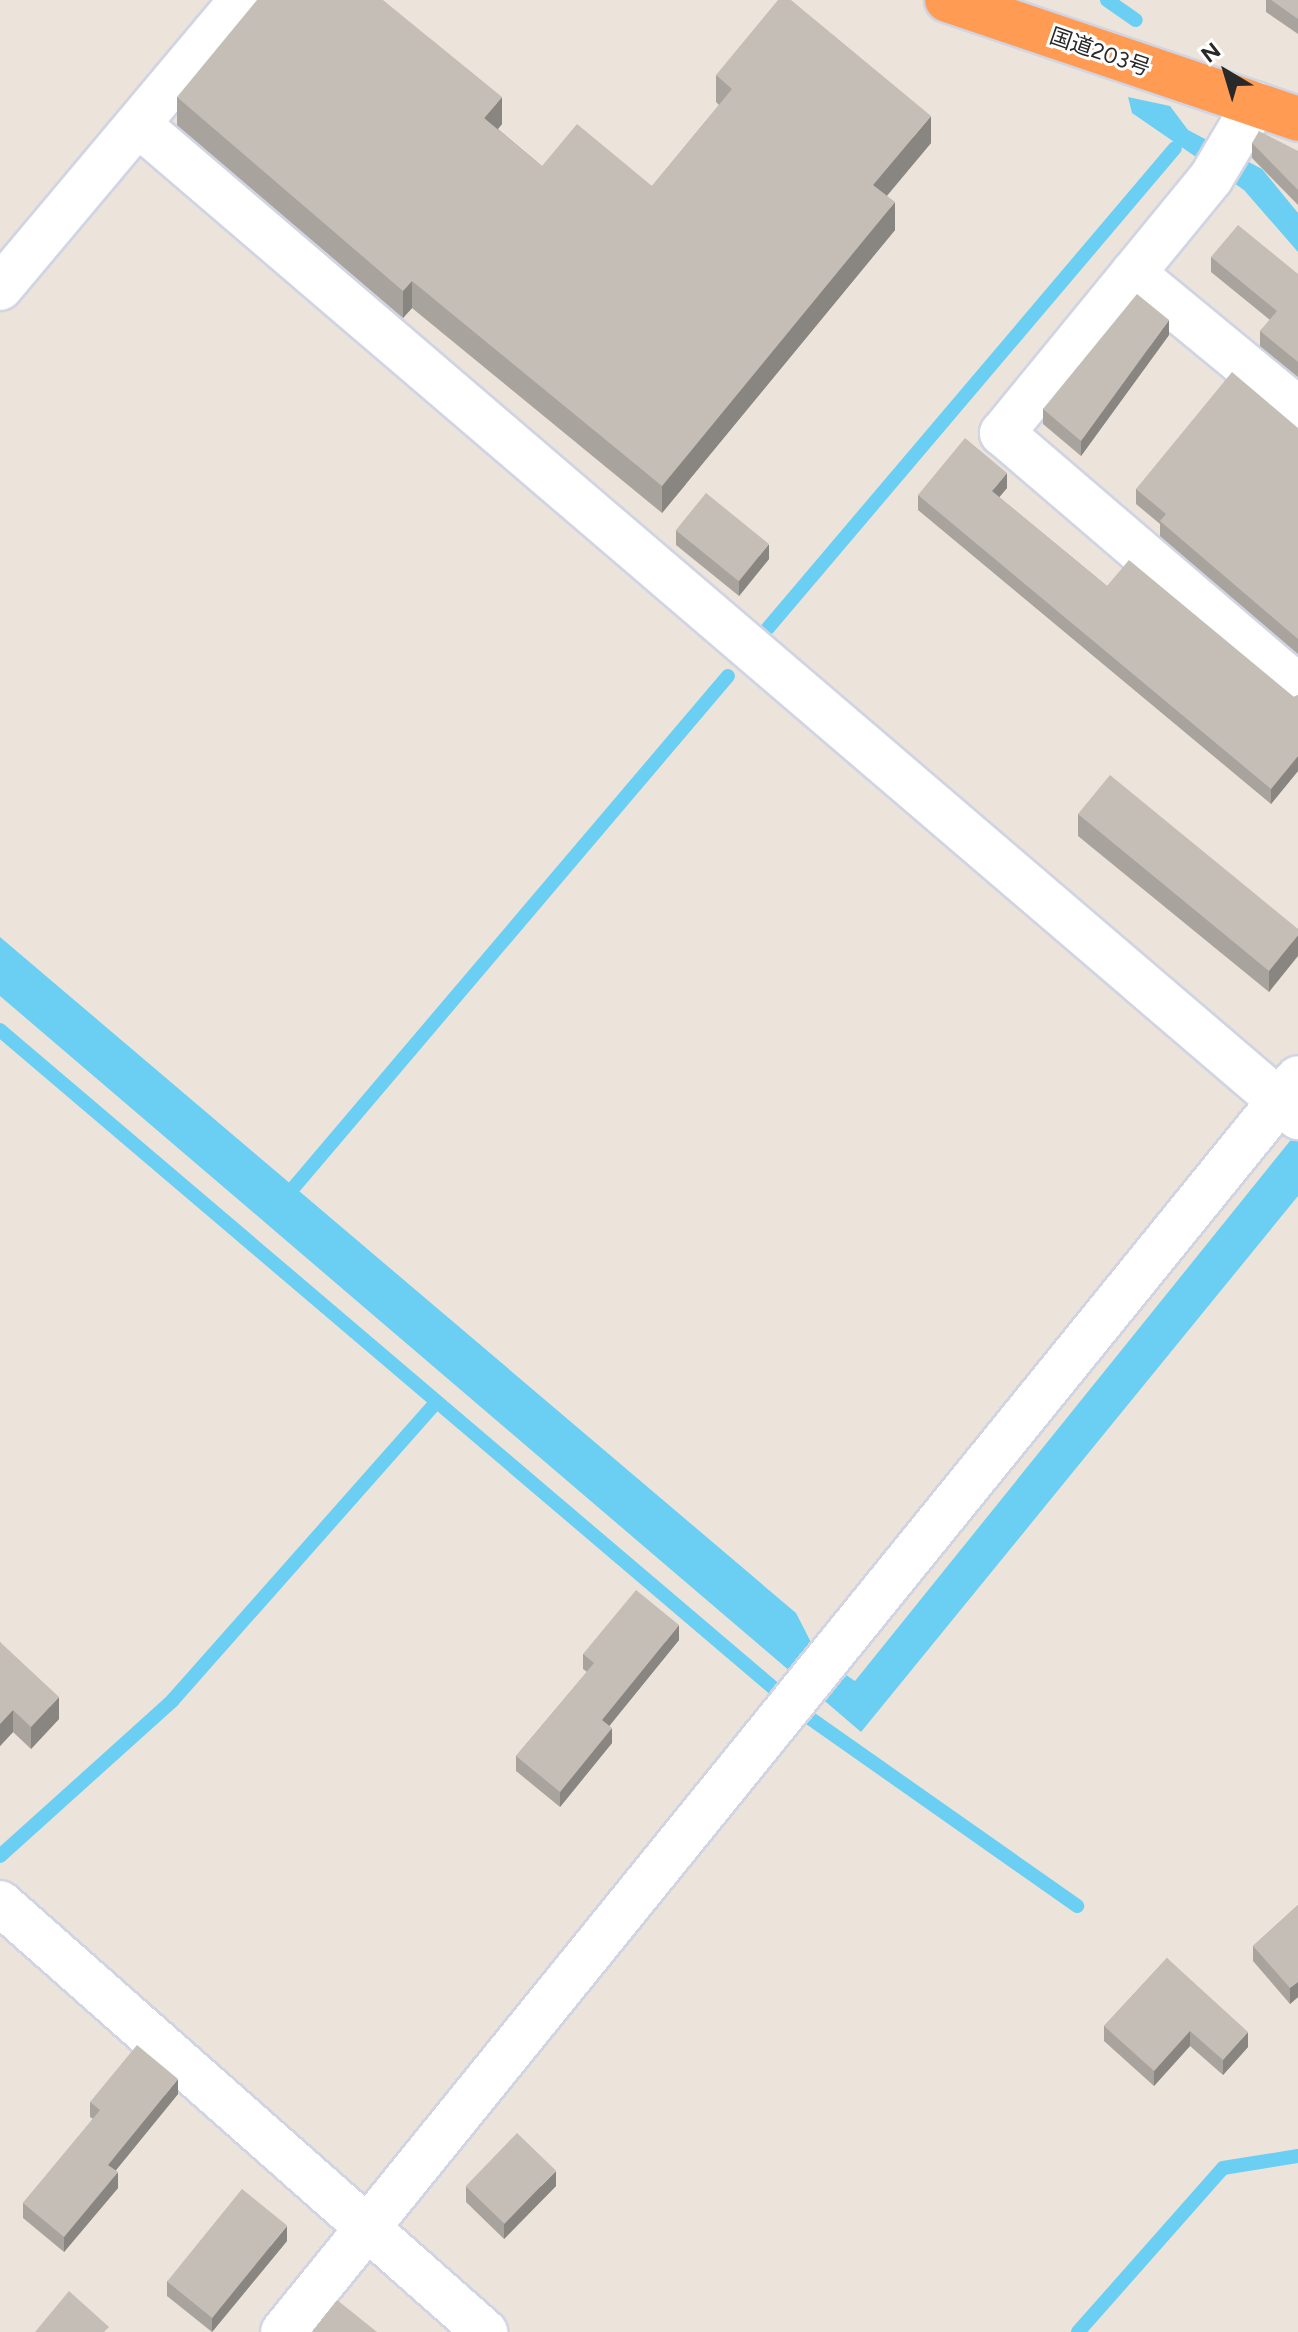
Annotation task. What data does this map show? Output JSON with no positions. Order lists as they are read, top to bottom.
{
  "streets": {
    "highway": ["国道203号"]
  },
  "north": "top left"
}
